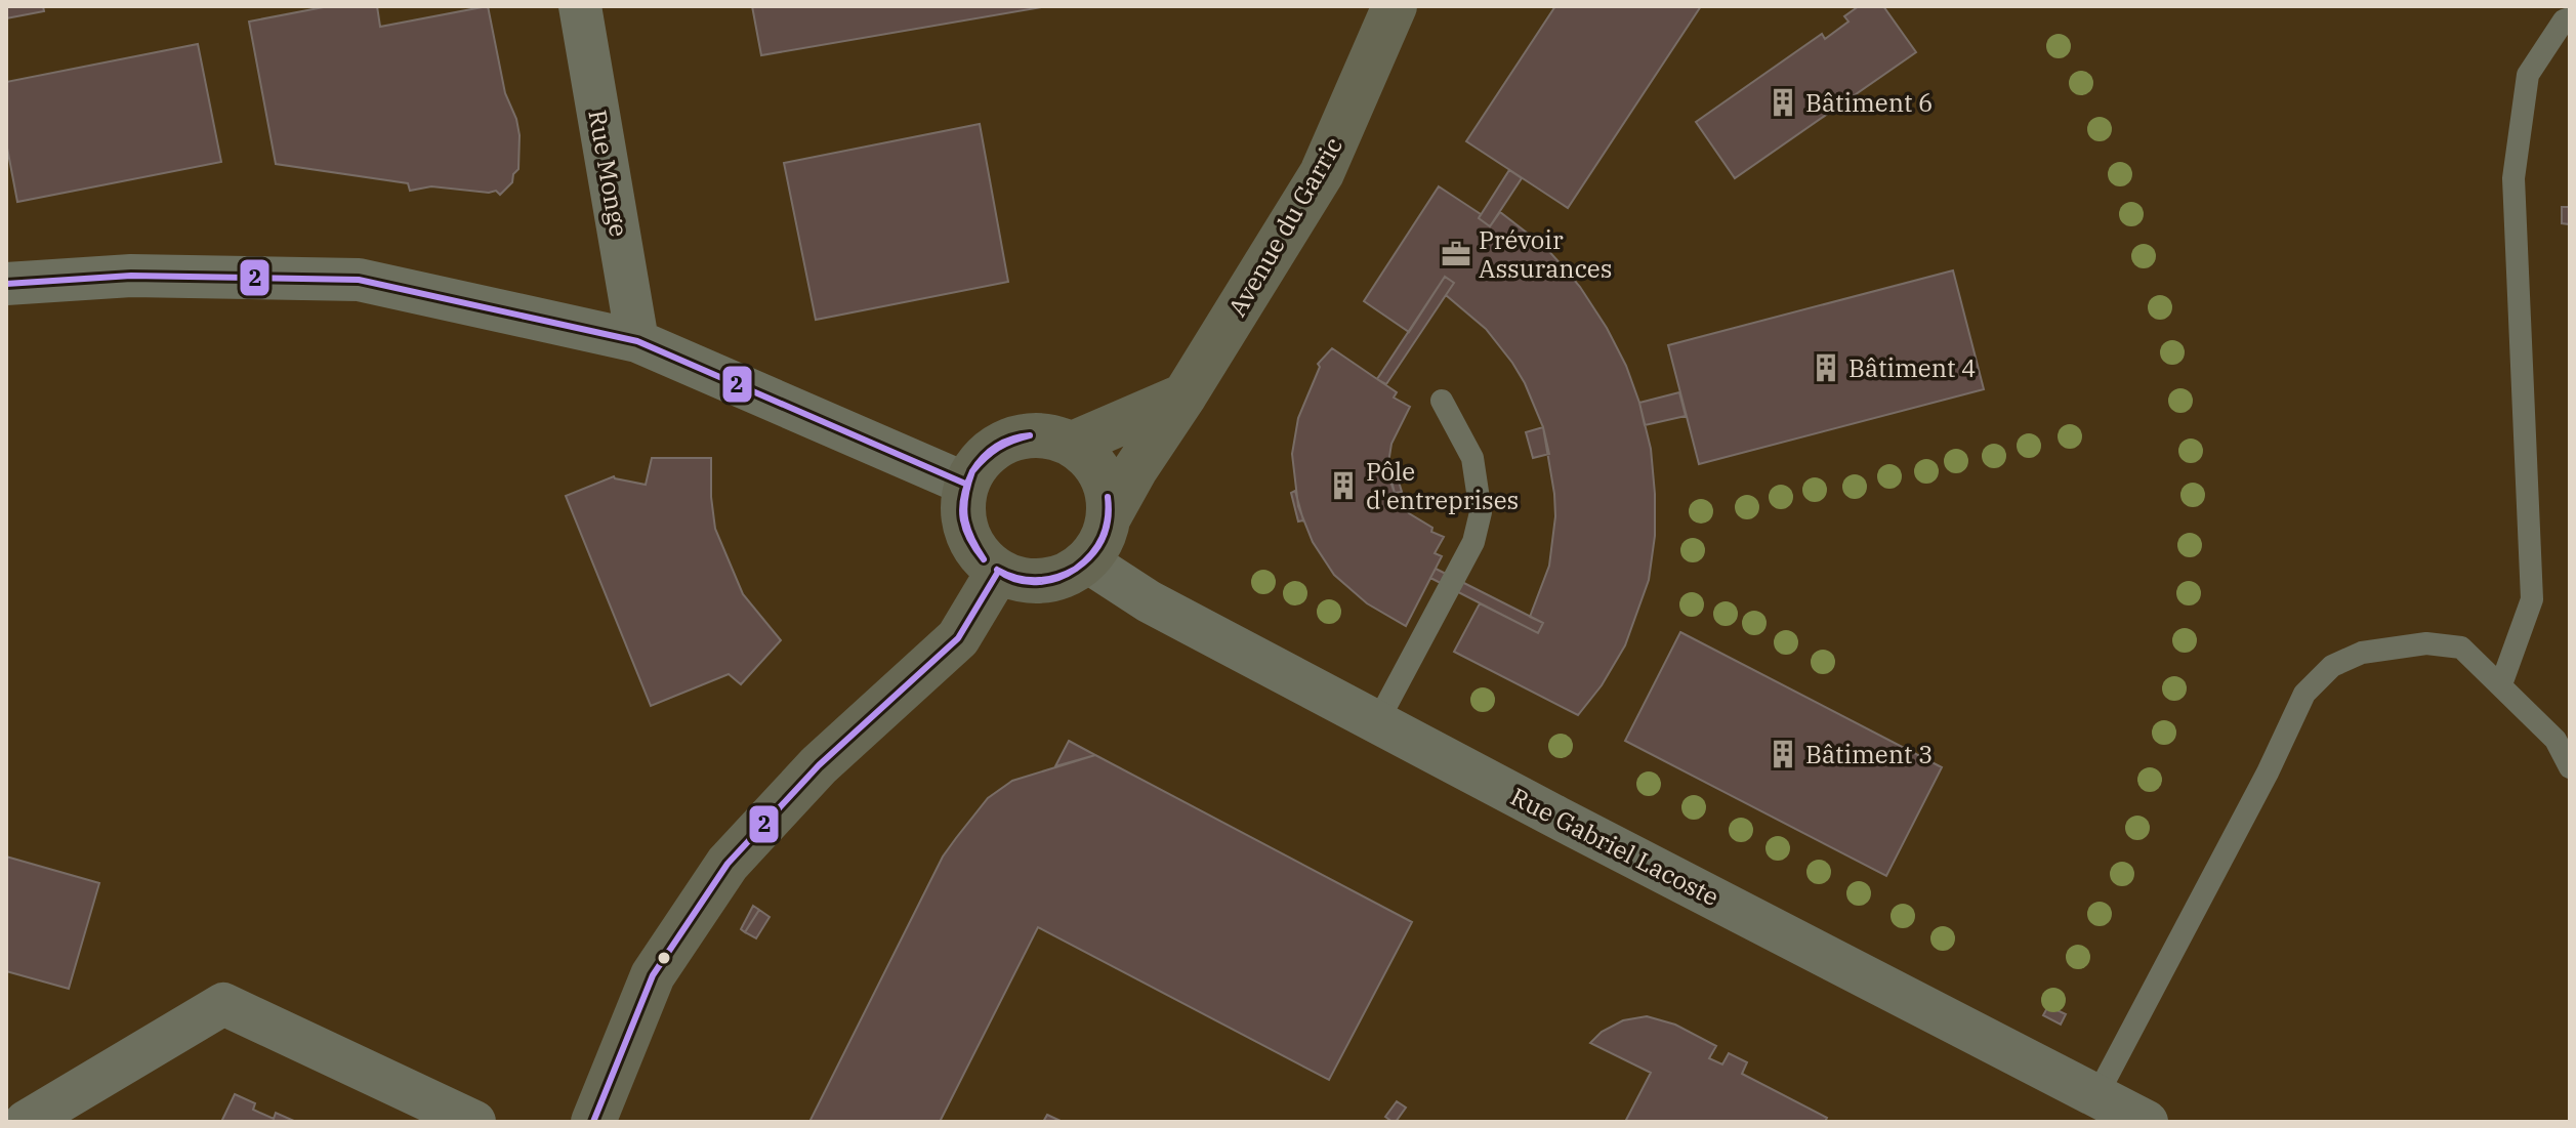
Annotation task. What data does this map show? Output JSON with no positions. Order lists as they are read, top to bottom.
{
  "streets": {
    "street": ["Rue Monge", "Avenue du Garric", "Rue Gabriel Lacoste"]
  },
  "crossings": [
    ["Avenue du Garric", "Rue Gabriel Lacoste"]
  ],
  "places": {
    "building": [
      "Bâtiment 6",
      "Bâtiment 4",
      "Pôle d'entreprises",
      "Bâtiment 3"
    ],
    "office": ["Prévoir Assurances"]
  },
  "lines": ["transit line 2"]
}
